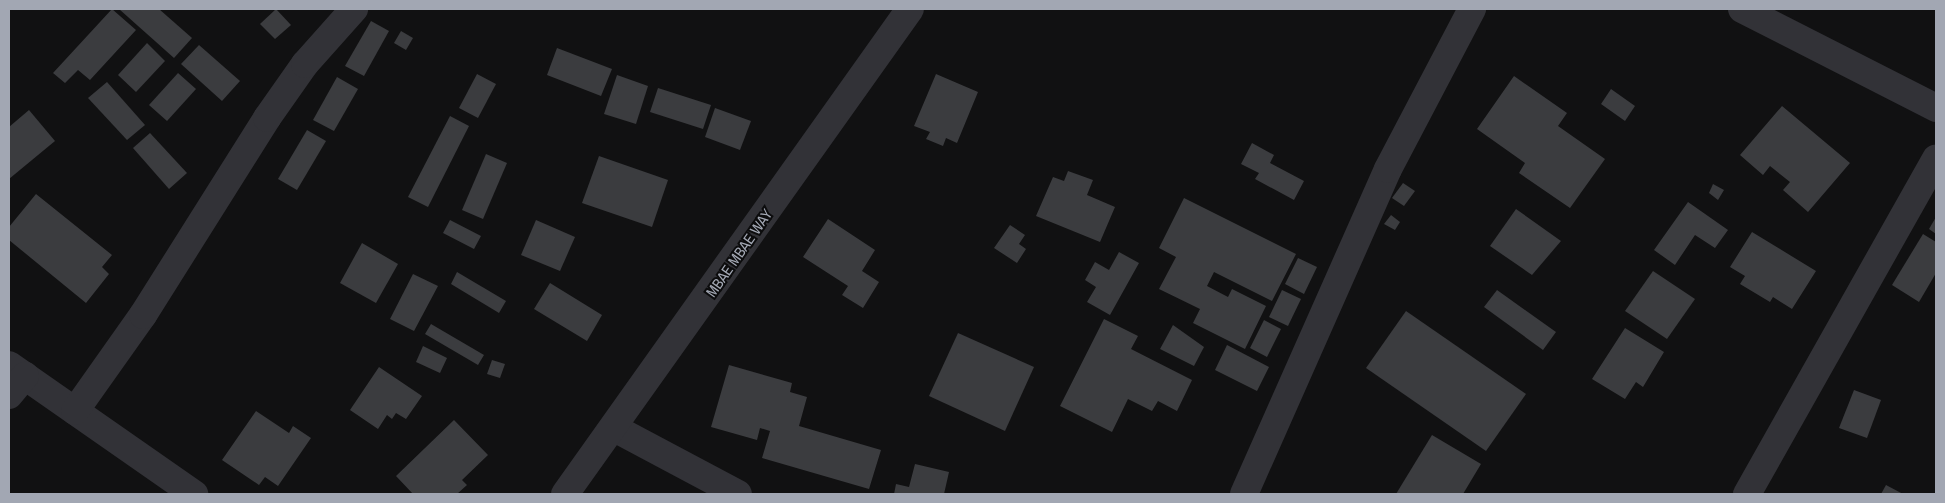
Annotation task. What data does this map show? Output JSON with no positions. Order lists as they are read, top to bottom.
{
  "streets": {
    "street": ["MBAE MBAE WAY"]
  }
}
